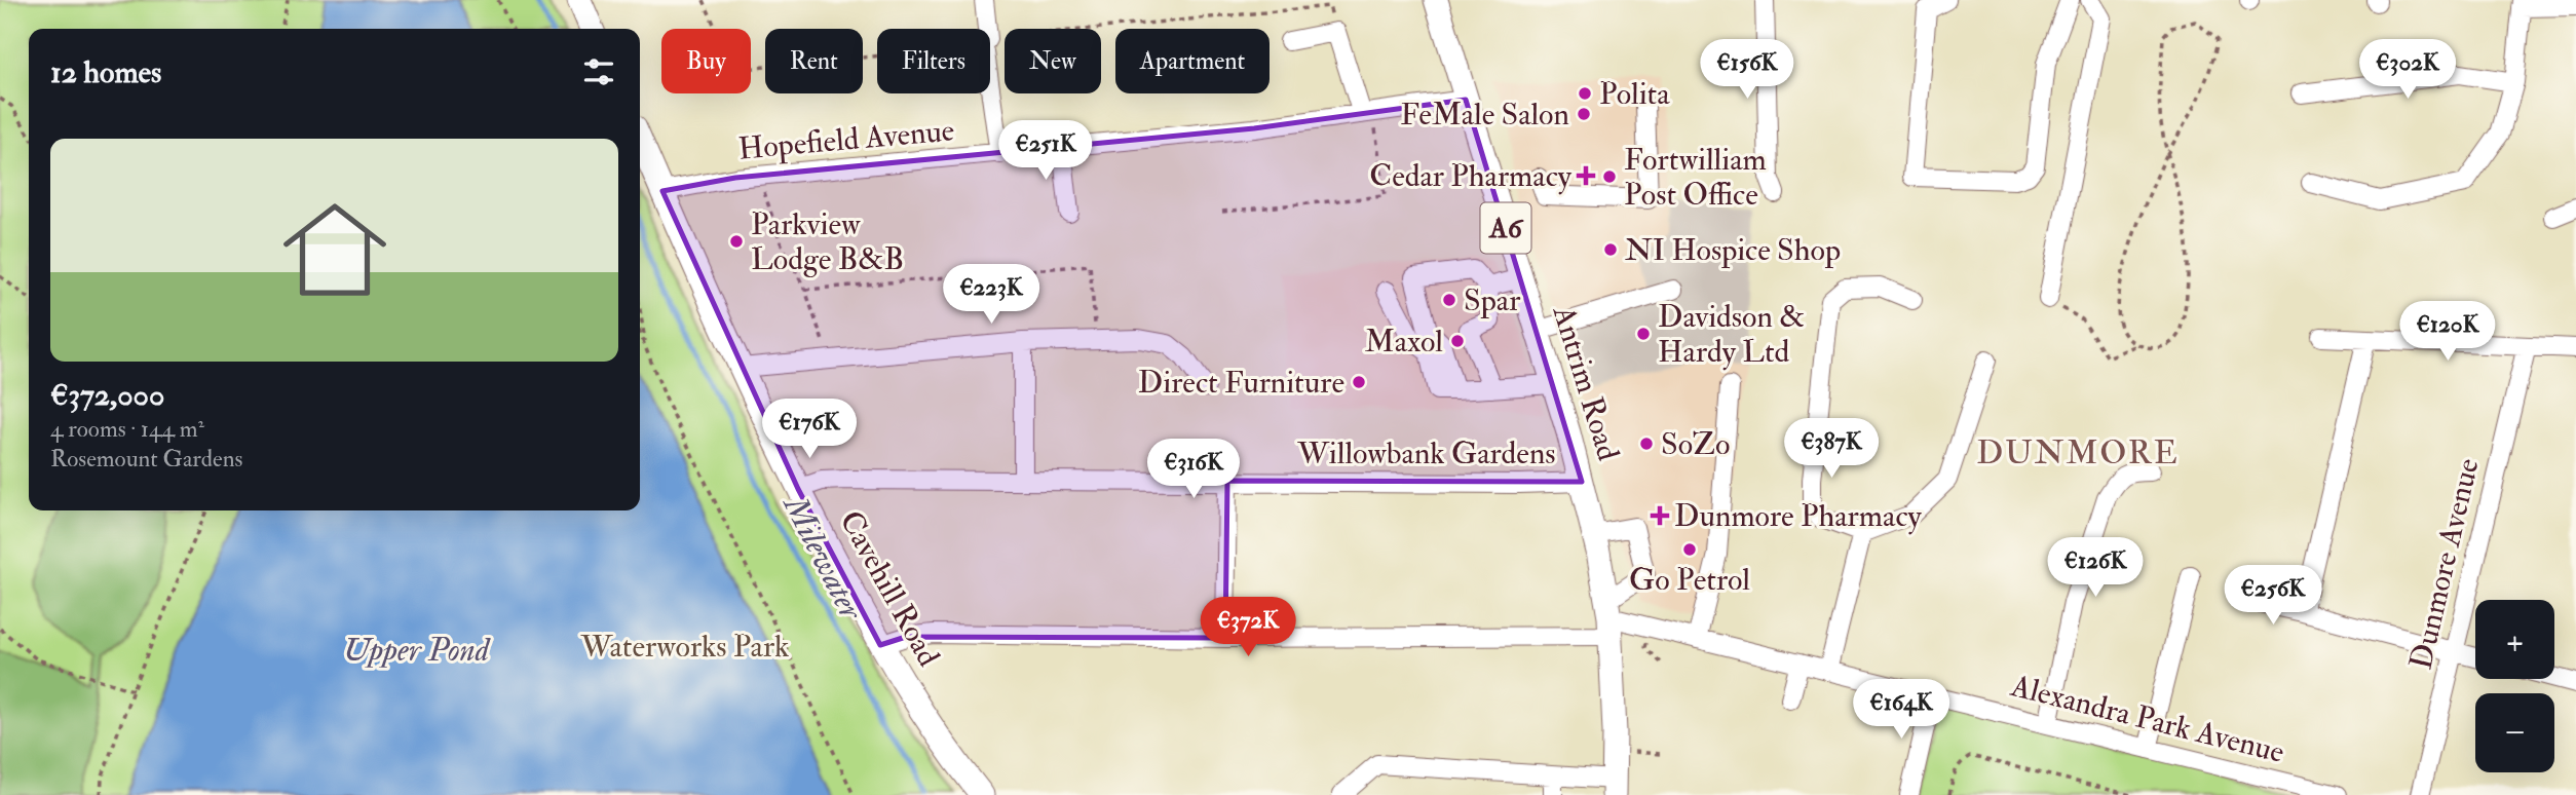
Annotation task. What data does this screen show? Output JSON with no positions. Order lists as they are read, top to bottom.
{
  "streets": {
    "main road": ["A6", "Antrim Road", "Cavehill Road"],
    "street": [
      "Hopefield Avenue",
      "Willowbank Gardens",
      "Dunmore Avenue",
      "Alexandra Park Avenue"
    ]
  },
  "crossings": [
    ["Hopefield Avenue", "Antrim Road"],
    ["Hopefield Avenue", "Cavehill Road"],
    ["Antrim Road", "Willowbank Gardens"],
    ["Antrim Road", "Alexandra Park Avenue"],
    ["Willowbank Gardens", "Cavehill Road"],
    ["Cavehill Road", "Alexandra Park Avenue"]
  ],
  "districts": ["DUNMORE"],
  "water": ["Milewater", "Upper Pond"],
  "parks": ["Waterworks Park"],
  "places": {
    "other": [
      "Polita",
      "FeMale Salon",
      "Fortwilliam Post Office",
      "Parkview Lodge B&B",
      "NI Hospice Shop",
      "Spar",
      "Davidson & Hardy Ltd",
      "Maxol",
      "Direct Furniture",
      "SoZo",
      "Go Petrol"
    ],
    "health": ["Cedar Pharmacy", "Dunmore Pharmacy"]
  },
  "page": {
    "chip": [
      "Buy",
      "Rent",
      "Filters",
      "New",
      "Apartment"
    ],
    "heading": "12 homes",
    "price": [
      "€156K",
      "€302K",
      "€251K",
      "€223K",
      "€120K",
      "€176K",
      "€387K",
      "€316K",
      "€126K",
      "€256K",
      "€372K",
      "€164K"
    ],
    "list": [
      {
        "name": "€372,000",
        "note": "4 rooms · 144 m² · Rosemount Gardens"
      }
    ],
    "map_buttons": ["+", "−"]
  }
}
